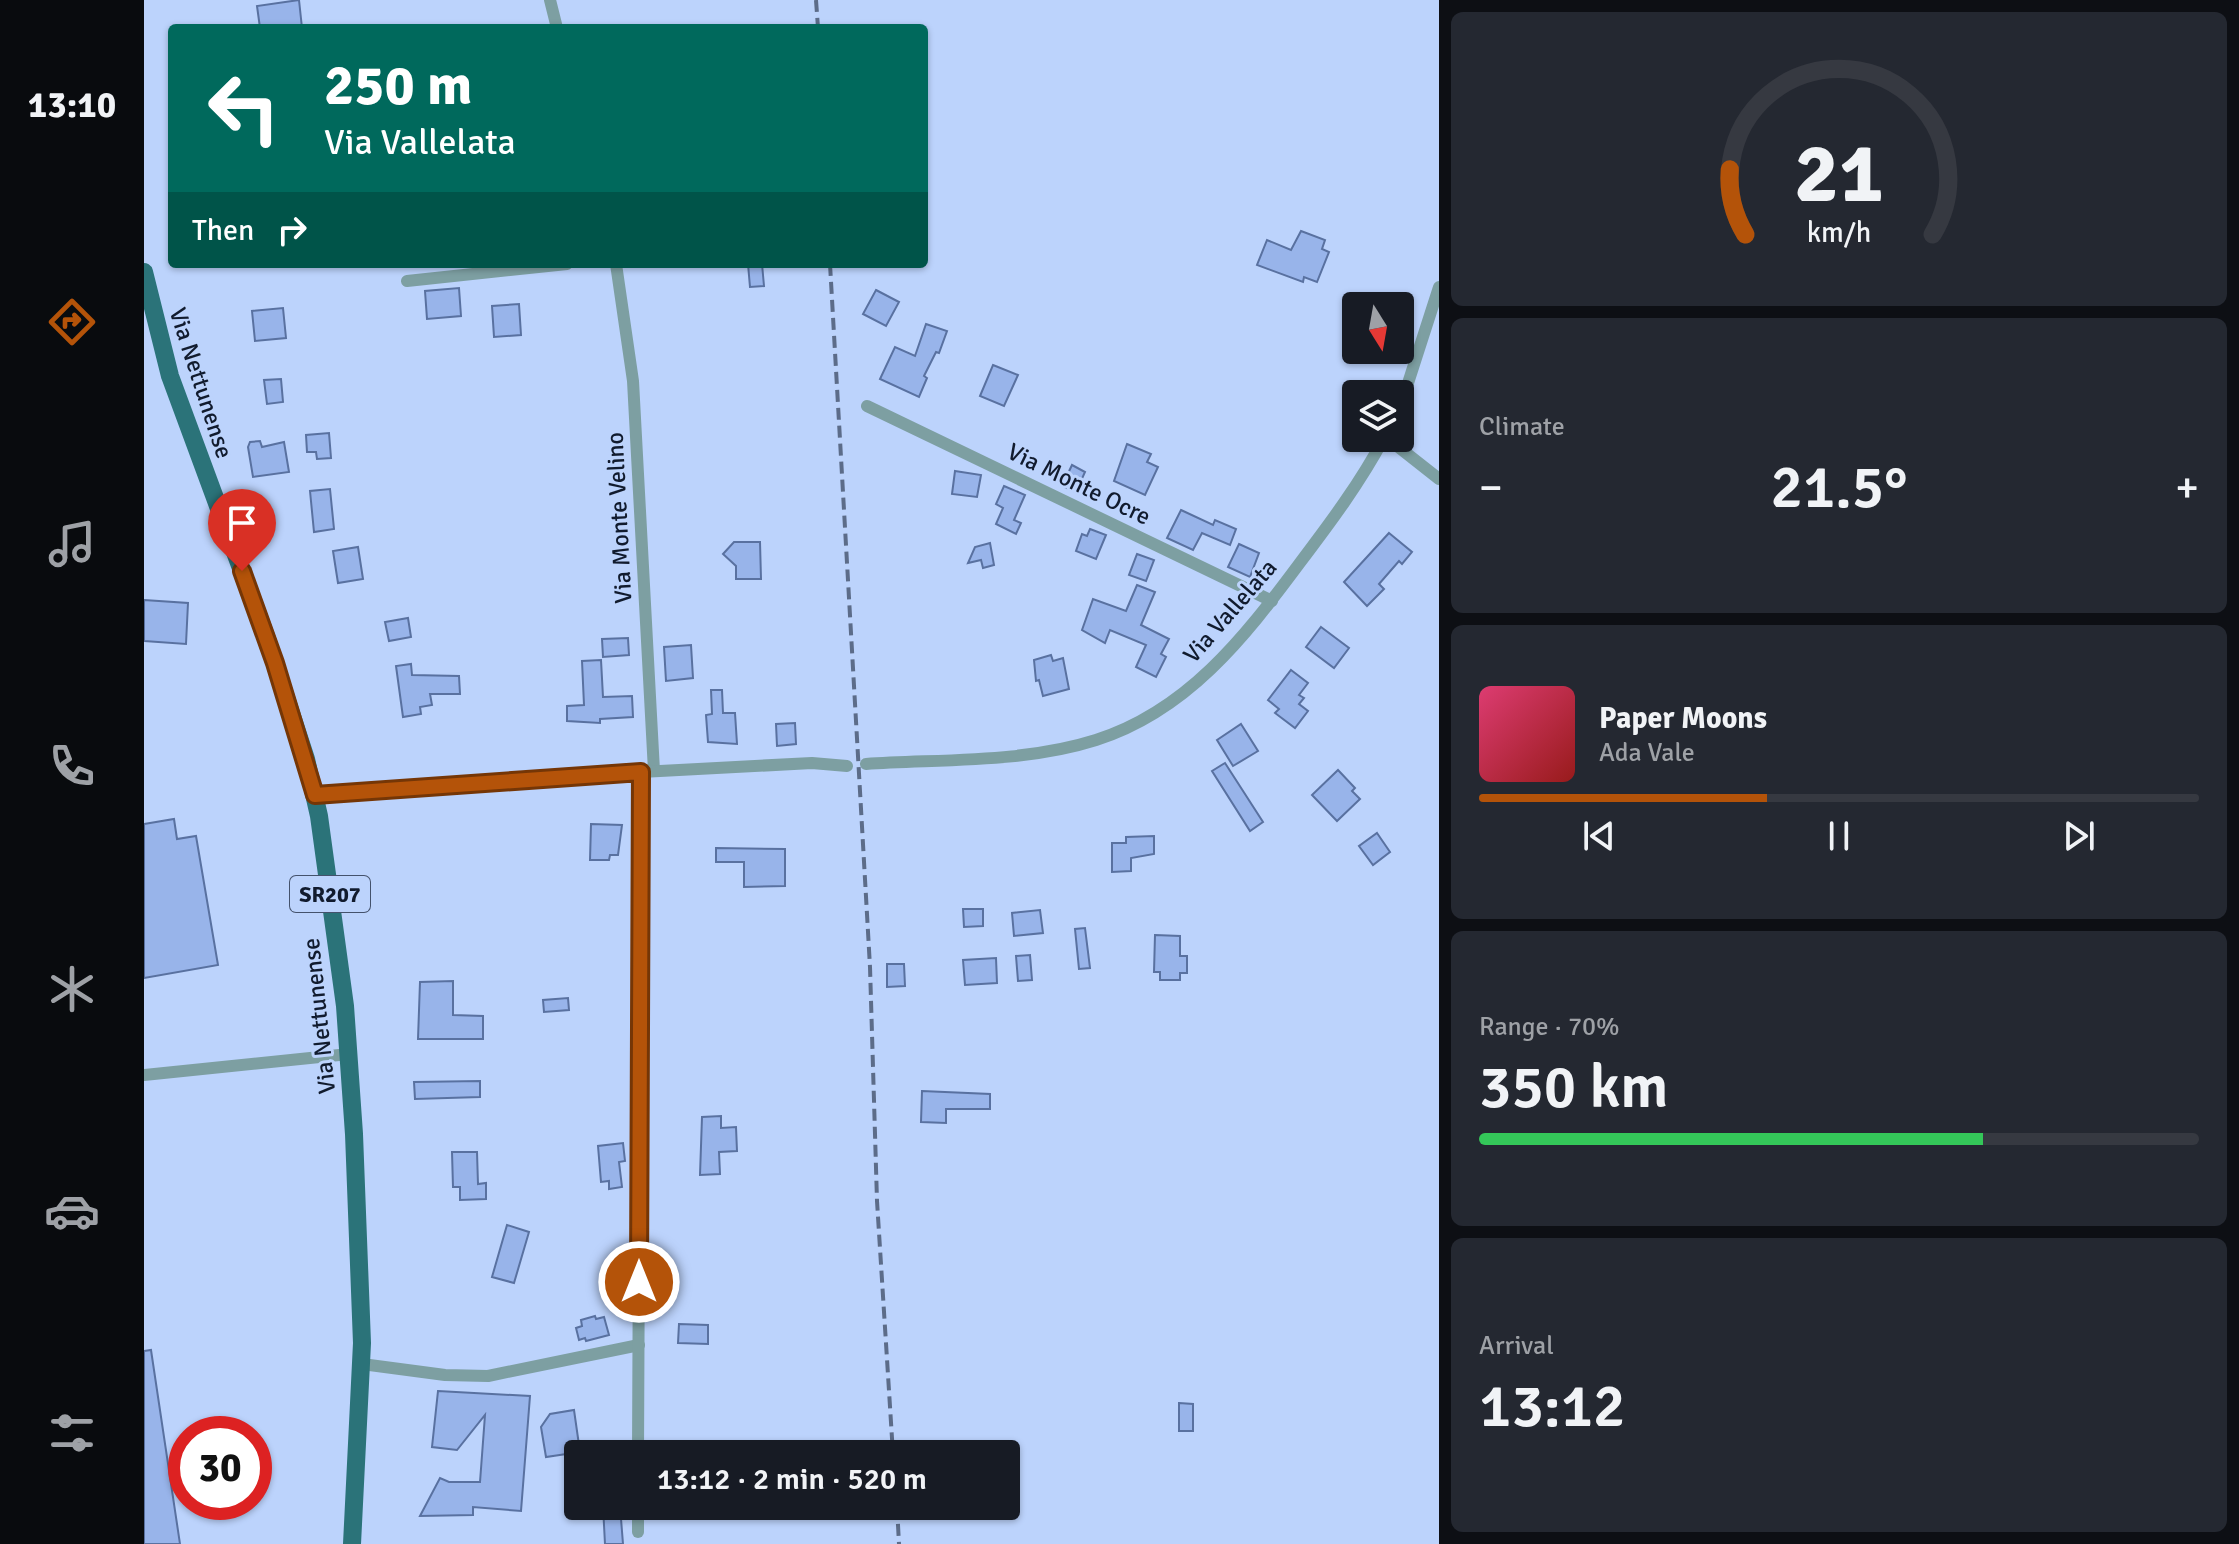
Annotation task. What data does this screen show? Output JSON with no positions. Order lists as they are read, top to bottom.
{
  "streets": {
    "main road": ["Via Nettunense", "SR207"],
    "street": ["Via Monte Ocre", "Via Monte Velino", "Via Vallelata"]
  },
  "crossings": [
    ["Via Monte Ocre", "Via Vallelata"]
  ],
  "north": "bottom",
  "page": {
    "tabs": "13:10",
    "turn": ["250 m", "Via Vallelata"],
    "then": "Then",
    "tile": [
      "Climate",
      ["Range · 70%", "350 km"],
      ["Arrival", "13:12"]
    ],
    "heat": ["−", "21.5°", "+"],
    "song": ["Paper Moons", "Ada Vale"],
    "limit": "30",
    "trip": "13:12 · 2 min · 520 m",
    "gauge": ["21", "km/h"]
  }
}
